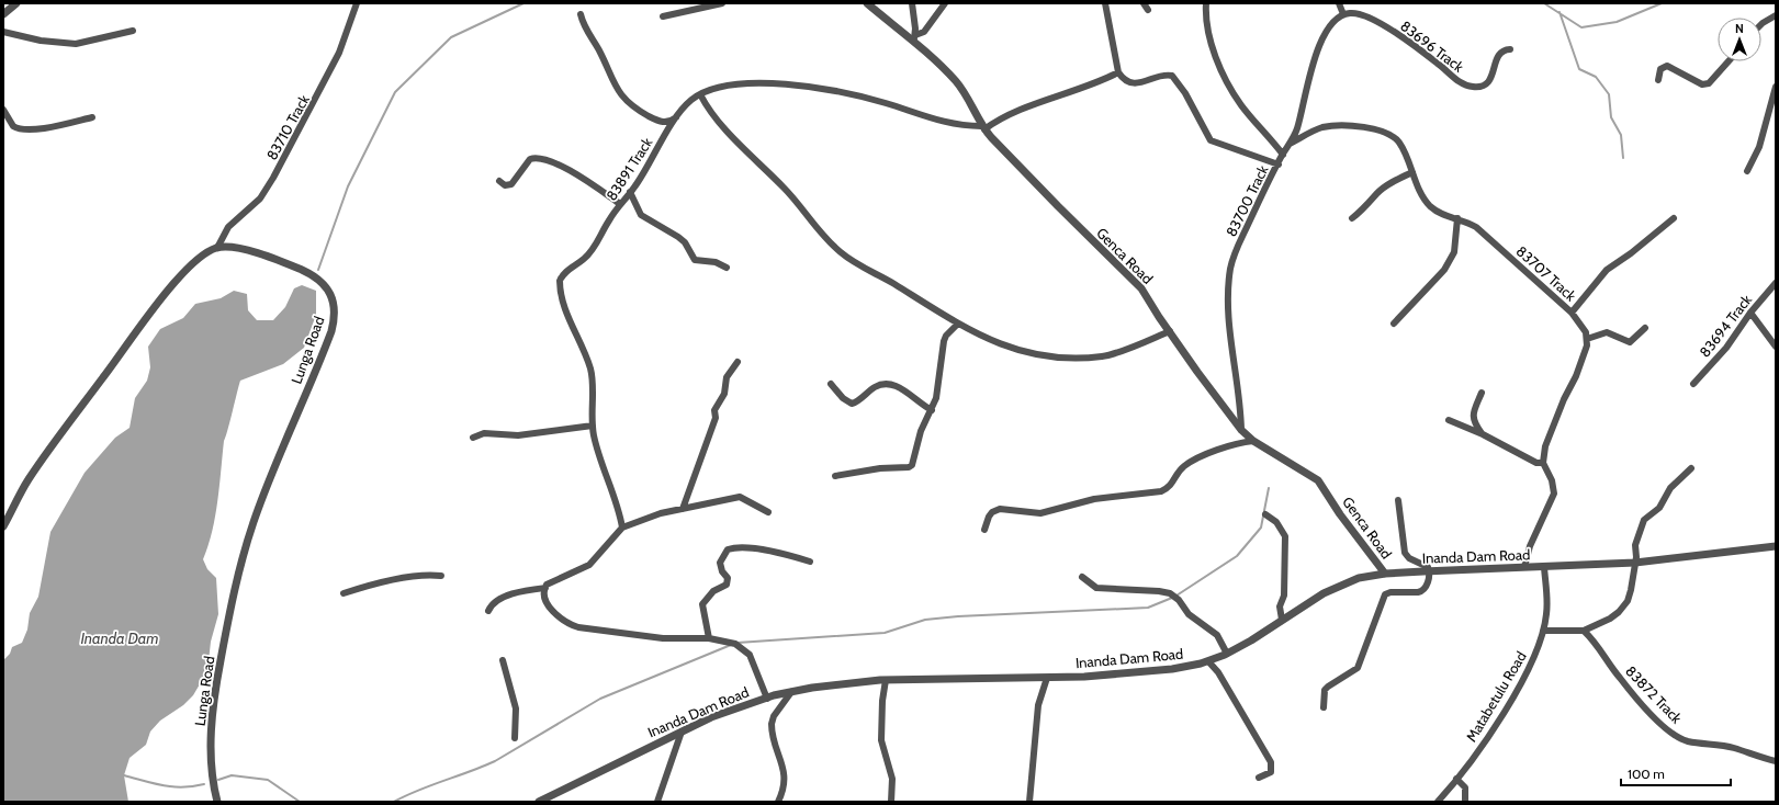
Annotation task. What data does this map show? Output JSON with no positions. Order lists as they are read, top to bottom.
{
  "streets": {
    "street": [
      "83696 Track",
      "83710 Track",
      "83891 Track",
      "83700 Track",
      "Genca Road",
      "83707 Track",
      "83694 Track",
      "Lunga Road",
      "Inanda Dam Road",
      "83872 Track",
      "Matabetulu Road"
    ]
  },
  "crossings": [
    ["83710 Track", "Lunga Road"],
    ["83891 Track", "Genca Road"],
    ["83700 Track", "Genca Road"],
    ["Genca Road", "Inanda Dam Road"],
    ["Inanda Dam Road", "Matabetulu Road"]
  ],
  "water": ["Inanda Dam"],
  "scale_bar": "100 m",
  "north": "top"
}
